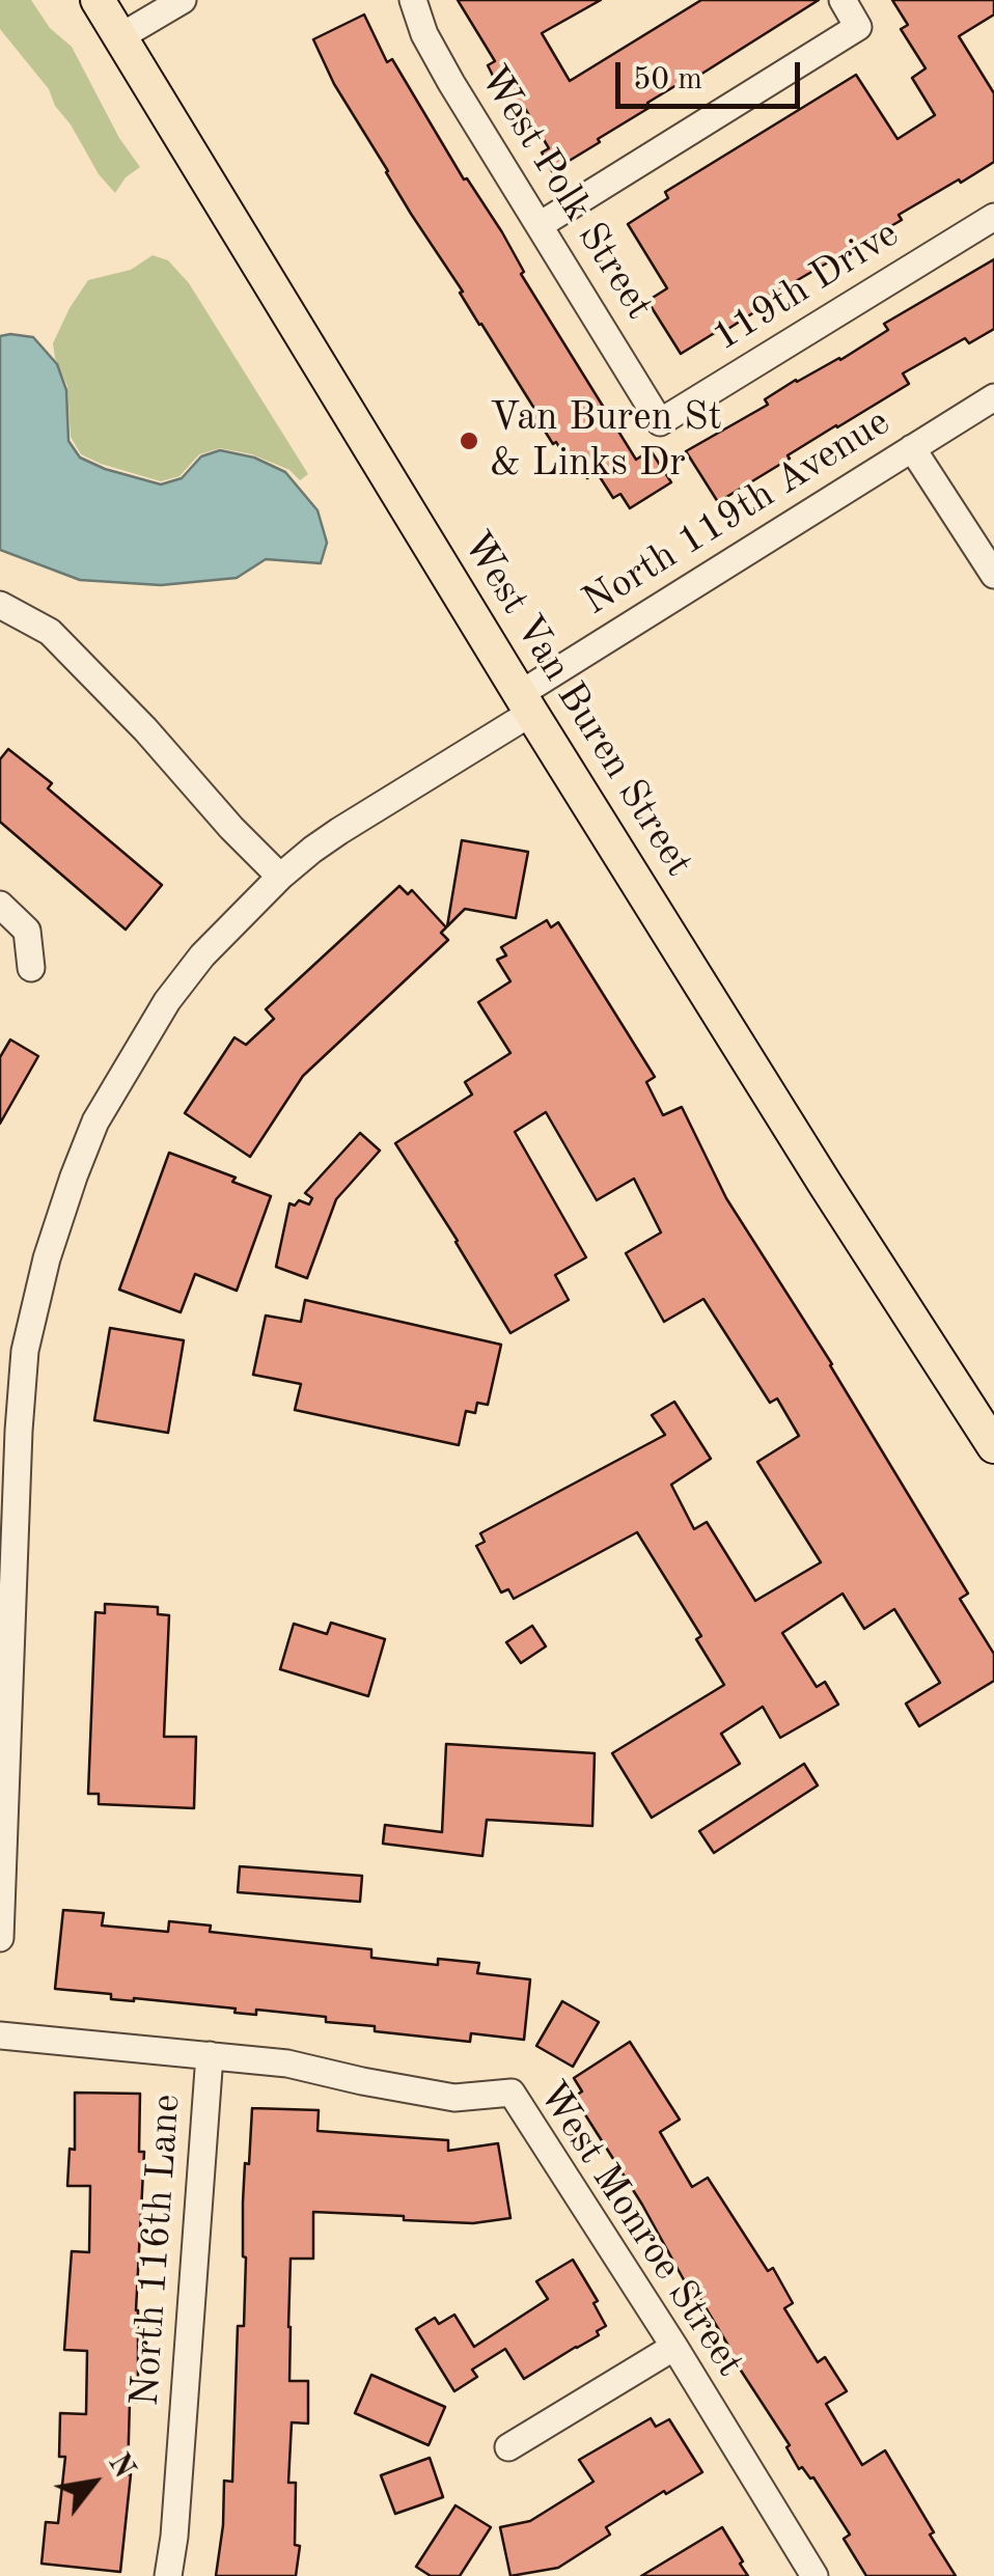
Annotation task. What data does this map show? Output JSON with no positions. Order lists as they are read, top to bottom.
{
  "streets": {
    "main road": ["West Van Buren Street"],
    "street": [
      "West Polk Street",
      "119th Drive",
      "North 119th Avenue",
      "West Monroe Street",
      "North 116th Lane"
    ]
  },
  "crossings": [
    ["West Polk Street", "119th Drive"],
    ["North 119th Avenue", "West Van Buren Street"],
    ["West Monroe Street", "North 116th Lane"]
  ],
  "places": ["Van Buren St & Links Dr"],
  "scale_bar": "50 m",
  "north": "top right"
}
